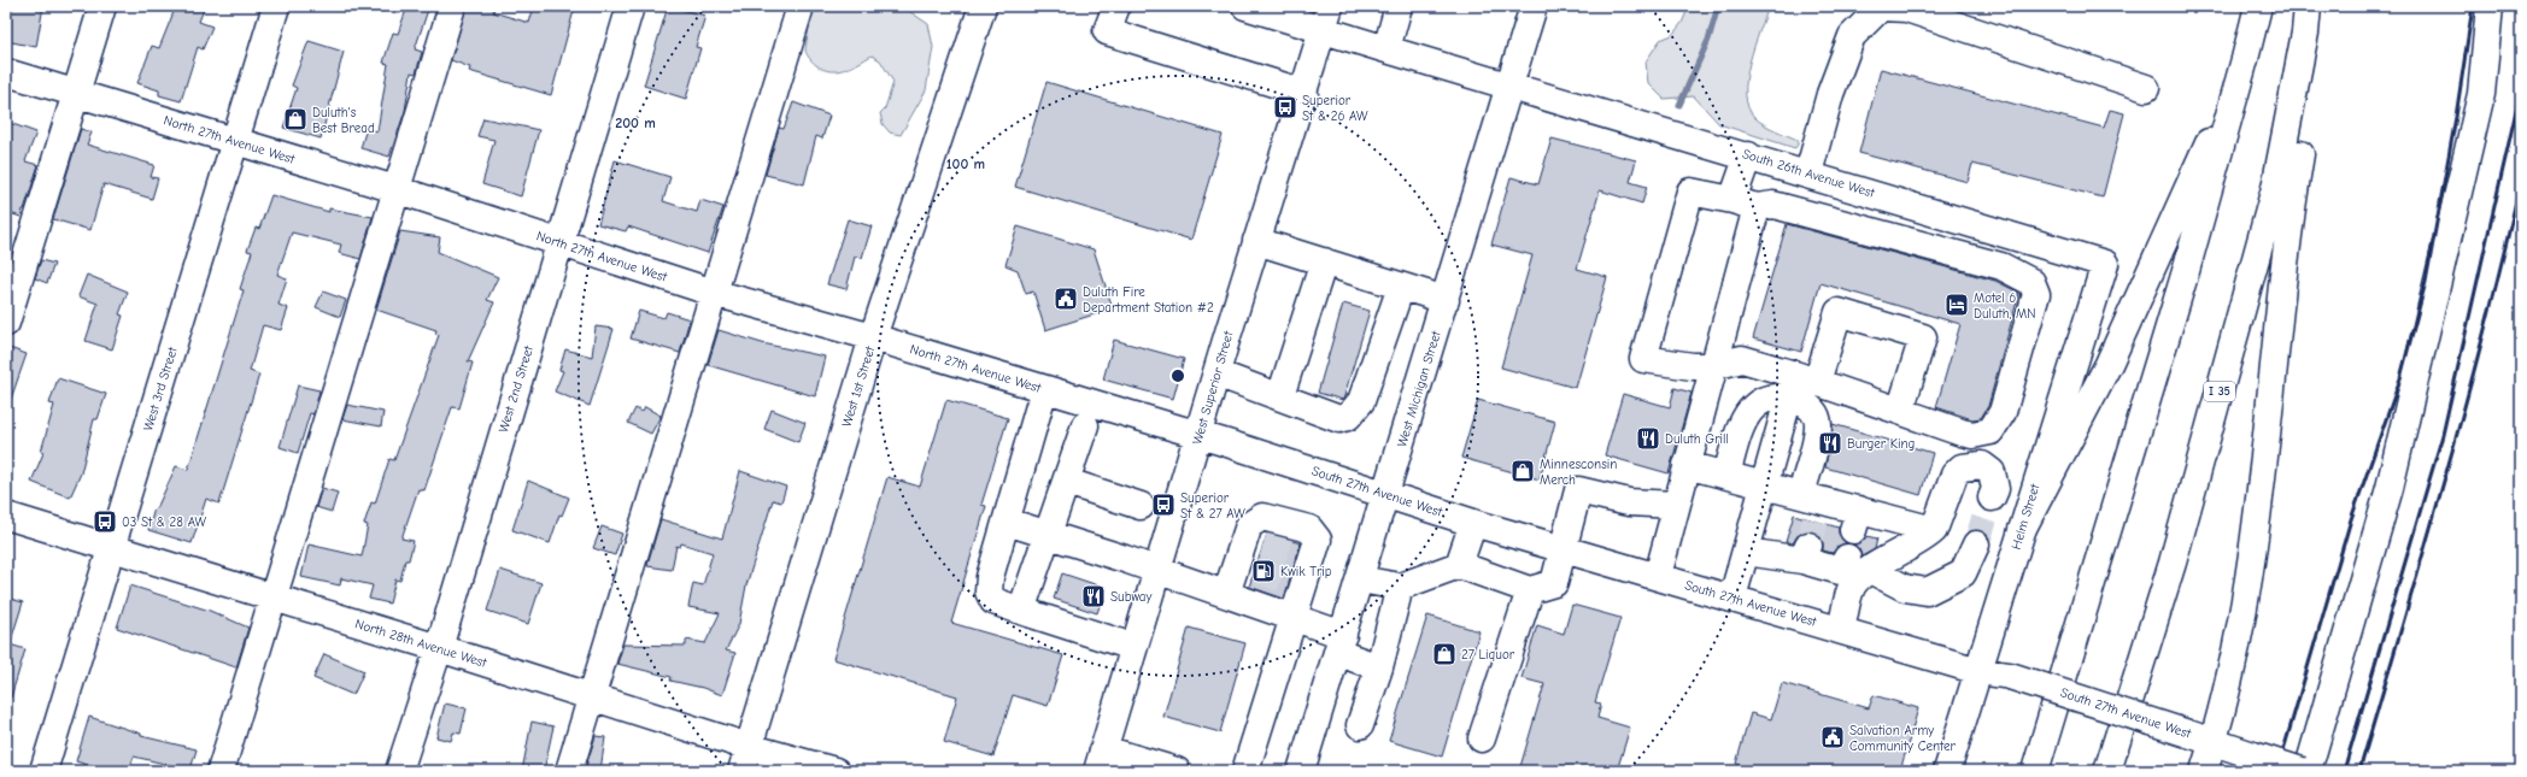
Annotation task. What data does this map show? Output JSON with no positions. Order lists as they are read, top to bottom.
{
  "streets": {
    "main road": [
      "North 27th Avenue West",
      "South 26th Avenue West",
      "West 1st Street",
      "West Superior Street",
      "West 3rd Street",
      "West 2nd Street",
      "West Michigan Street",
      "I 35",
      "South 27th Avenue West",
      "Helm Street",
      "North 28th Avenue West"
    ]
  },
  "crossings": [
    ["North 27th Avenue West", "West 1st Street"],
    ["North 27th Avenue West", "West Superior Street"],
    ["North 27th Avenue West", "West 3rd Street"],
    ["North 27th Avenue West", "West 2nd Street"],
    ["North 27th Avenue West", "South 27th Avenue West"],
    ["South 26th Avenue West", "West Superior Street"],
    ["South 26th Avenue West", "West Michigan Street"],
    ["South 26th Avenue West", "Helm Street"],
    ["West 1st Street", "North 28th Avenue West"],
    ["West Superior Street", "South 27th Avenue West"],
    ["West 3rd Street", "North 28th Avenue West"],
    ["West 2nd Street", "North 28th Avenue West"],
    ["West Michigan Street", "South 27th Avenue West"],
    ["South 27th Avenue West", "Helm Street"]
  ],
  "places": {
    "bus stop": ["Superior St & 26 AW", "Superior St & 27 AW", "03 St & 28 AW"],
    "shop": ["Duluth's Best Bread", "Minnesconsin Merch", "27 Liquor"],
    "public building": ["Duluth Fire Department Station #2", "Salvation Army Community Center"],
    "hotel": ["Motel 6 Duluth, MN"],
    "restaurant": ["Duluth Grill", "Burger King", "Subway"],
    "fuel station": ["Kwik Trip"]
  },
  "rings": ["200 m", "100 m"]
}
